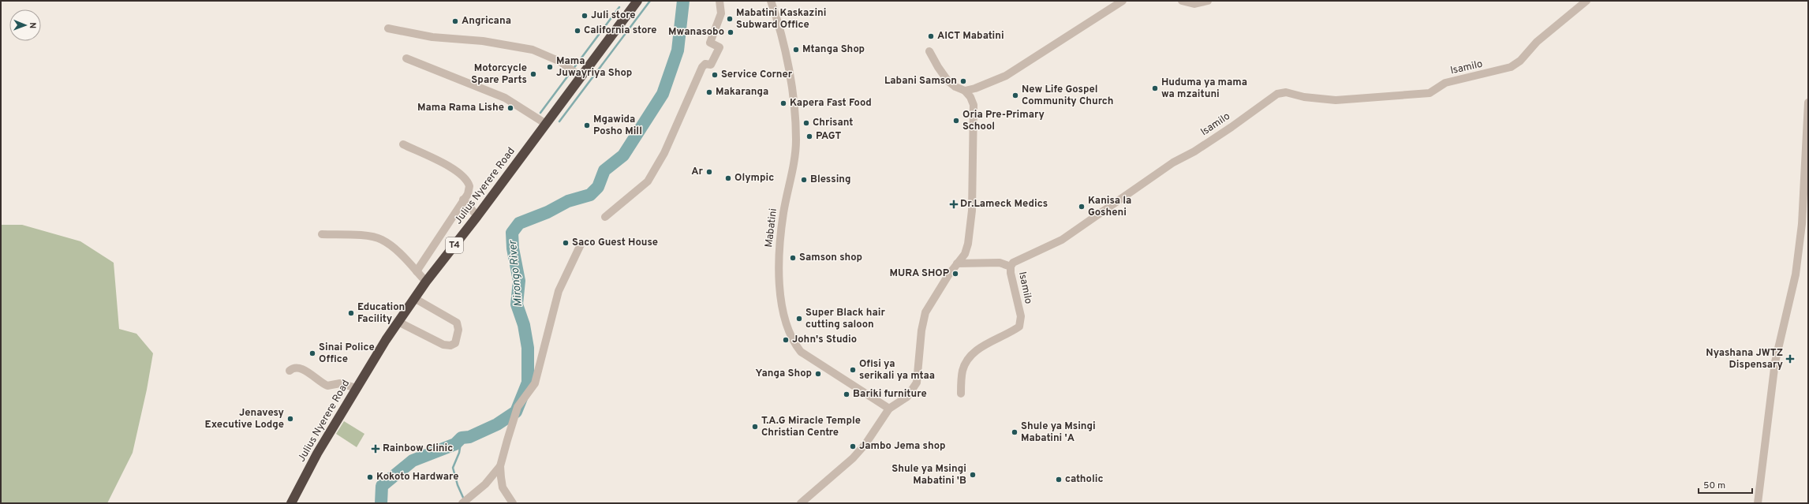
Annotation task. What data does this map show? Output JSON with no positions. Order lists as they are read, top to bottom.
{
  "streets": {
    "highway": ["Julius Nyerere Road", "T4"],
    "street": ["Isamilo", "Mabatini"]
  },
  "water": ["Mirongo River"],
  "places": {
    "other": [
      "Juli store",
      "Mabatini Kaskazini Subward Office",
      "Angricana",
      "California store",
      "Mwanasobo",
      "AICT Mabatini",
      "Mtanga Shop",
      "Mama Juwayriya Shop",
      "Motorcycle Spare Parts",
      "Service Corner",
      "Labani Samson",
      "Huduma ya mama wa mzaituni",
      "Makaranga",
      "New Life Gospel Community Church",
      "Kapera Fast Food",
      "Mama Rama Lishe",
      "Oria Pre-Primary School",
      "Chrisant",
      "Mgawida Posho Mill",
      "PAGT",
      "Ar",
      "Olympic",
      "Blessing",
      "Kanisa la Gosheni",
      "Saco Guest House",
      "Samson shop",
      "MURA SHOP",
      "Education Facility",
      "Super Black hair cutting saloon",
      "John's Studio",
      "Sinai Police Office",
      "Ofisi ya serikali ya mtaa",
      "Yanga Shop",
      "Bariki furniture",
      "Jenavesy Executive Lodge",
      "T.A.G Miracle Temple Christian Centre",
      "Shule ya Msingi Mabatini 'A",
      "Jambo Jema shop",
      "Shule ya Msingi Mabatini 'B",
      "Kokoto Hardware",
      "catholic"
    ],
    "health": ["Dr.Lameck Medics", "Nyashana JWTZ Dispensary", "Rainbow Clinic"]
  },
  "scale_bar": "50 m",
  "north": "right"
}
